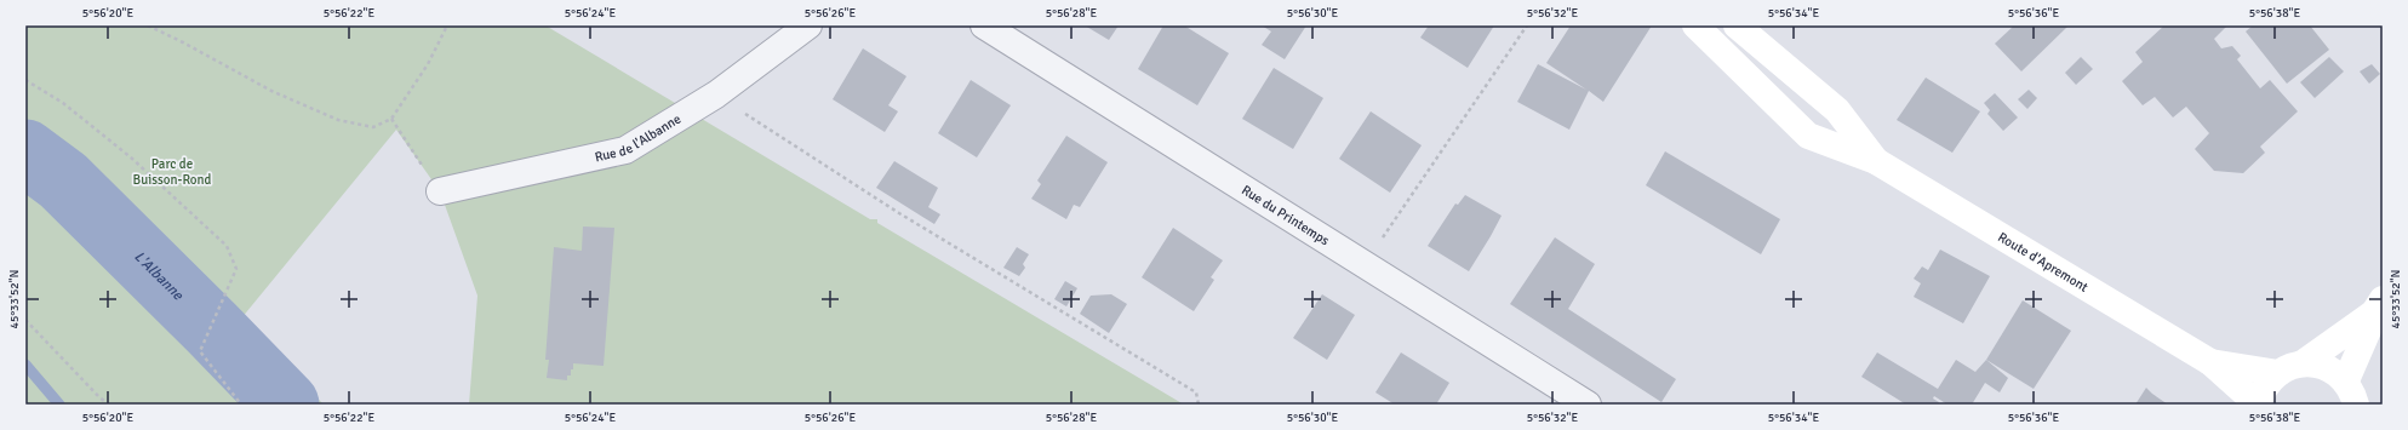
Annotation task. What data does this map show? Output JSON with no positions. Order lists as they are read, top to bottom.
{
  "streets": {
    "main road": ["Route d'Apremont"],
    "street": ["Rue de l'Albanne", "Rue du Printemps"]
  },
  "water": ["L'Albanne"],
  "parks": ["Parc de Buisson-Rond"],
  "coordinates": [
    "5°56'20\"E",
    "5°56'22\"E",
    "5°56'24\"E",
    "5°56'26\"E",
    "5°56'28\"E",
    "5°56'30\"E",
    "5°56'32\"E",
    "5°56'34\"E",
    "5°56'36\"E",
    "5°56'38\"E",
    "45°33'52\"N"
  ]
}
